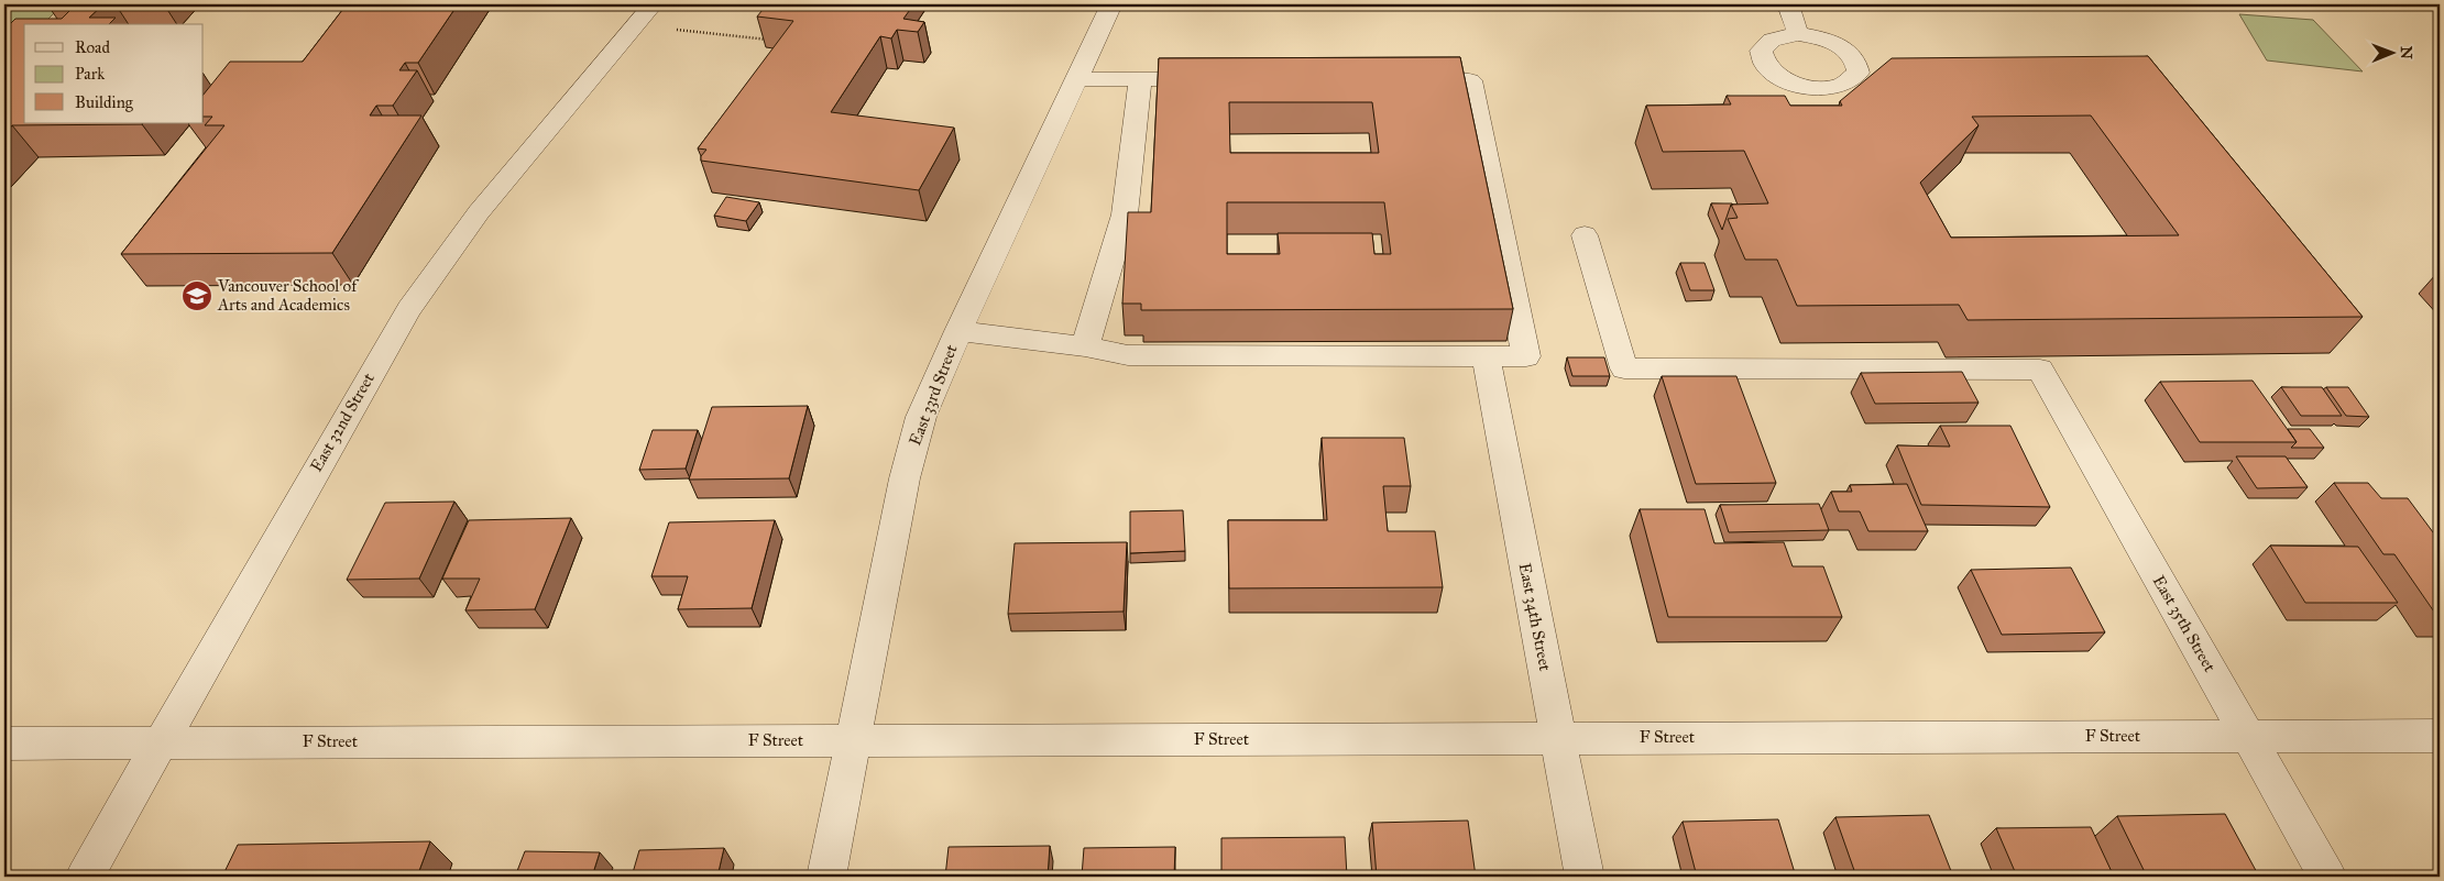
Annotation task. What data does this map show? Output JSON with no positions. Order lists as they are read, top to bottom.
{
  "streets": {
    "street": [
      "East 33rd Street",
      "East 32nd Street",
      "East 34th Street",
      "East 35th Street",
      "F Street"
    ]
  },
  "crossings": [
    ["East 33rd Street", "F Street"],
    ["East 32nd Street", "F Street"],
    ["East 34th Street", "F Street"],
    ["East 35th Street", "F Street"]
  ],
  "places": {
    "school or university": ["Vancouver School of Arts and Academics"]
  },
  "legend": ["Road", "Park", "Building"],
  "north": "right"
}
